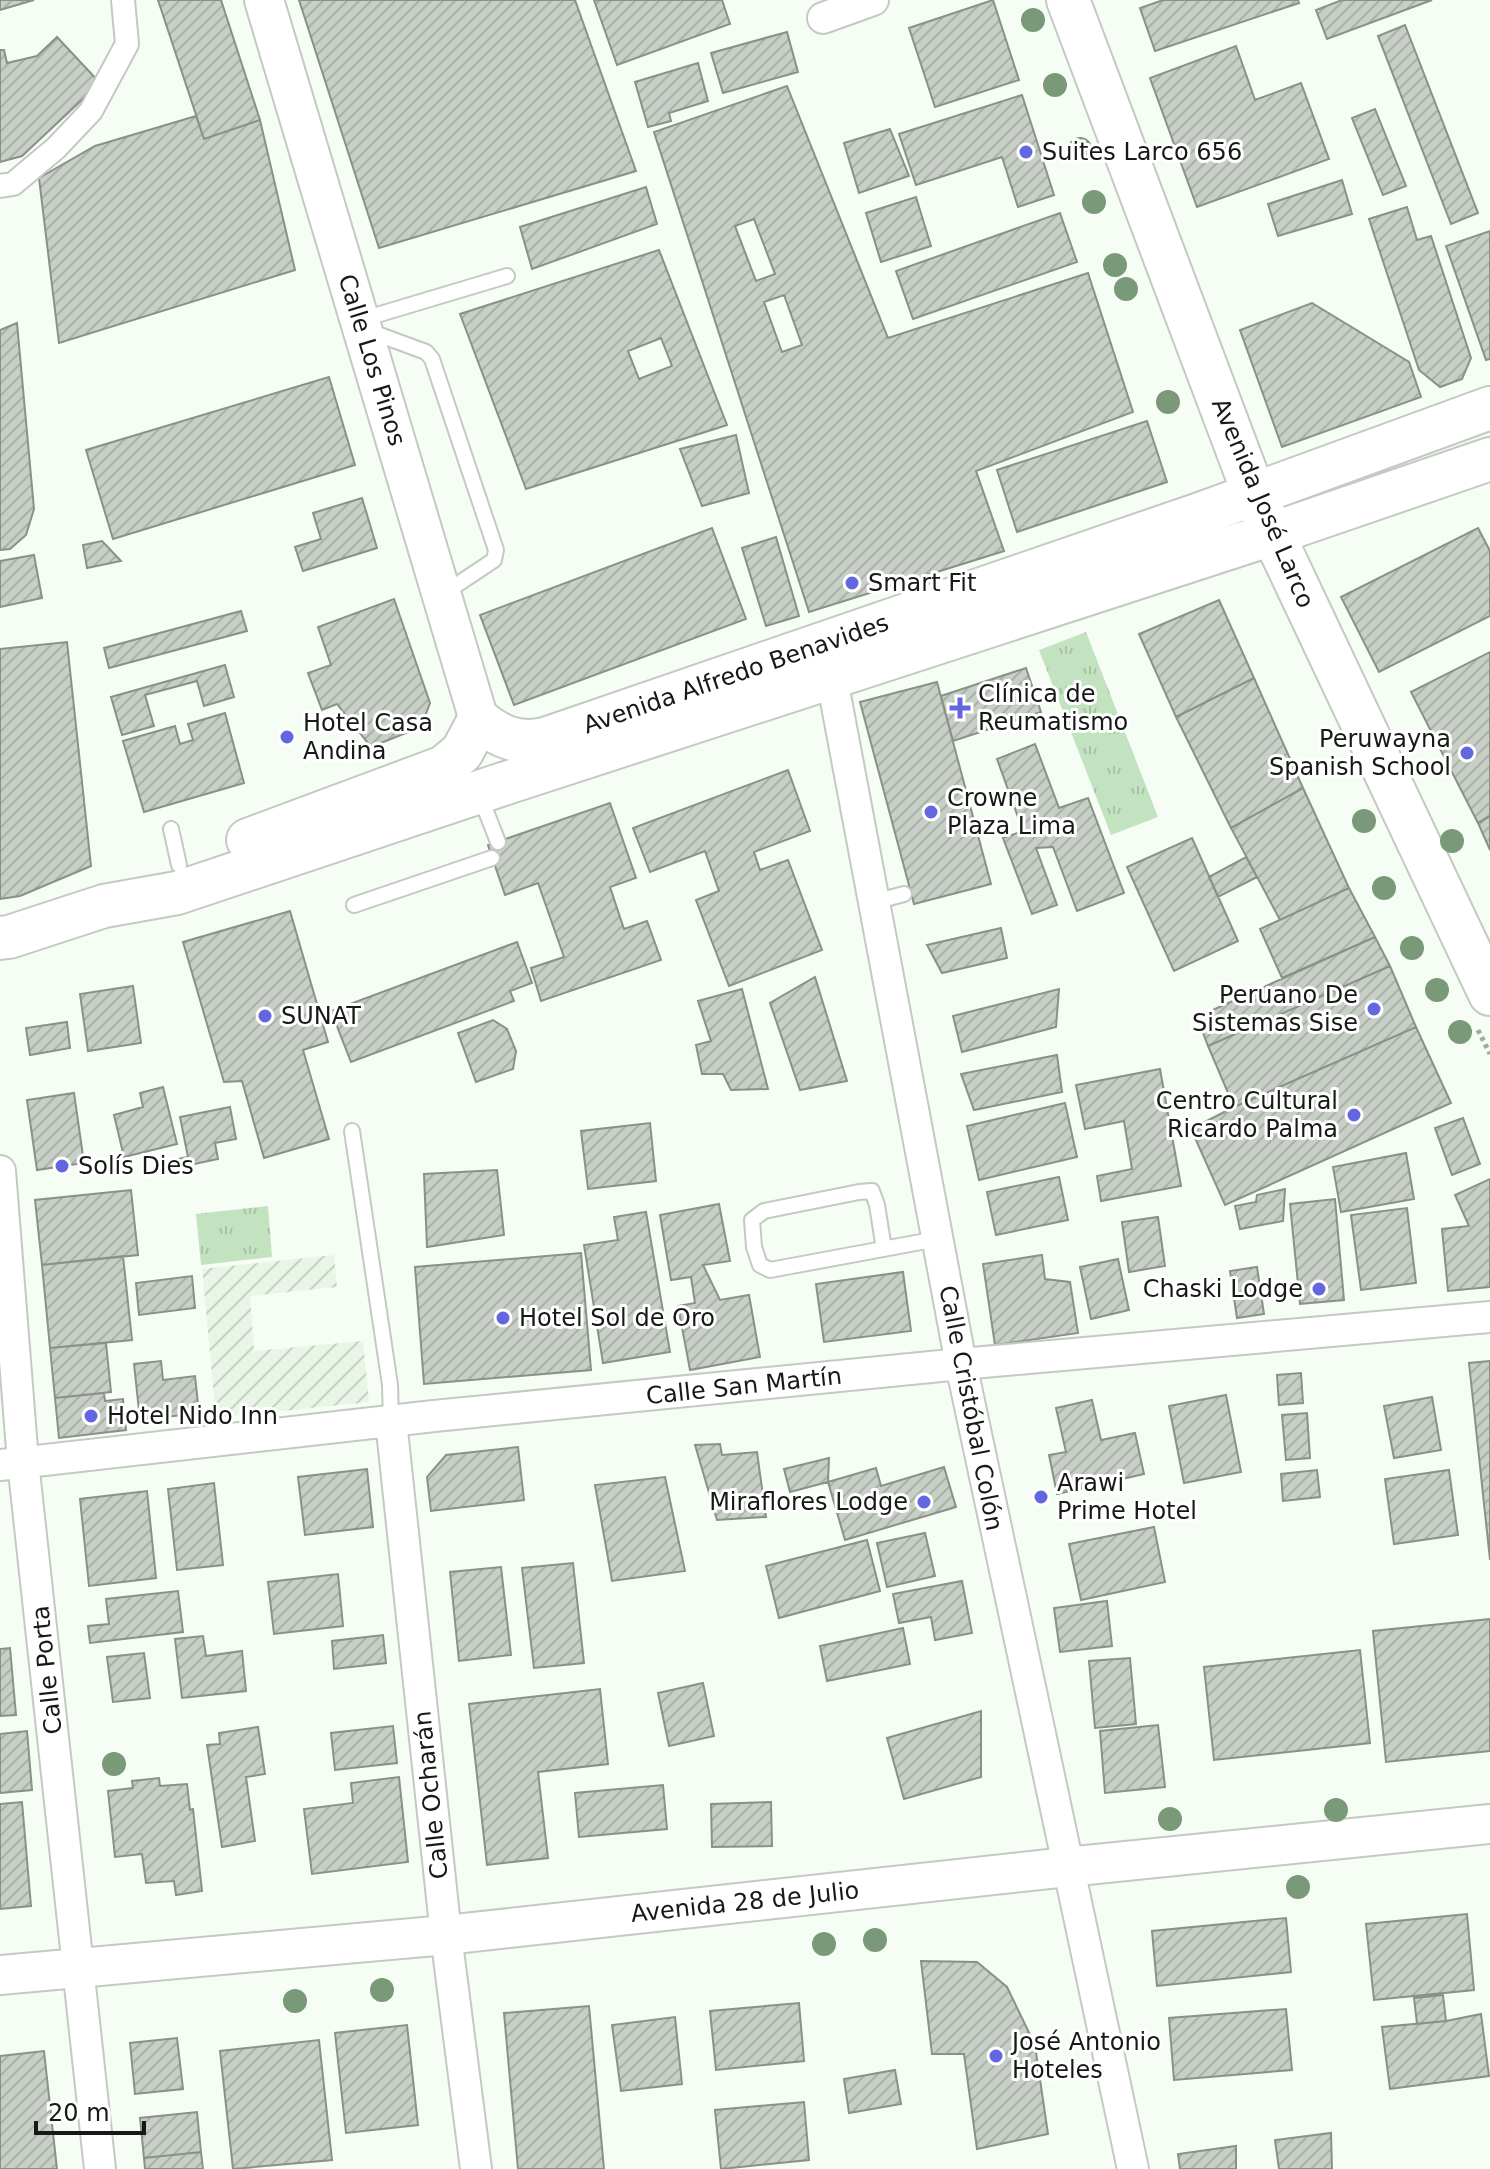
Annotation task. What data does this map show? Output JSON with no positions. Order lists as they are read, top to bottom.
{
  "streets": {
    "main road": ["Avenida José Larco", "Avenida Alfredo Benavides"],
    "street": [
      "Calle Los Pinos",
      "Calle San Martín",
      "Calle Cristóbal Colón",
      "Calle Porta",
      "Calle Ocharán",
      "Avenida 28 de Julio"
    ]
  },
  "crossings": [
    ["Calle Los Pinos", "Avenida Alfredo Benavides"],
    ["Avenida José Larco", "Avenida Alfredo Benavides"],
    ["Avenida Alfredo Benavides", "Calle Cristóbal Colón"],
    ["Calle San Martín", "Calle Cristóbal Colón"],
    ["Calle San Martín", "Calle Porta"],
    ["Calle San Martín", "Calle Ocharán"],
    ["Calle Cristóbal Colón", "Avenida 28 de Julio"],
    ["Calle Porta", "Avenida 28 de Julio"],
    ["Calle Ocharán", "Avenida 28 de Julio"]
  ],
  "places": {
    "other": [
      "Suites Larco 656",
      "Smart Fit",
      "Hotel Casa Andina",
      "Peruwayna Spanish School",
      "Crowne Plaza Lima",
      "Peruano De Sistemas Sise",
      "SUNAT",
      "Centro Cultural Ricardo Palma",
      "Solís Dies",
      "Chaski Lodge",
      "Hotel Sol de Oro",
      "Hotel Nido Inn",
      "Arawi Prime Hotel",
      "Miraflores Lodge",
      "José Antonio Hoteles"
    ],
    "health": ["Clínica de Reumatismo"]
  },
  "scale_bar": "20 m"
}
